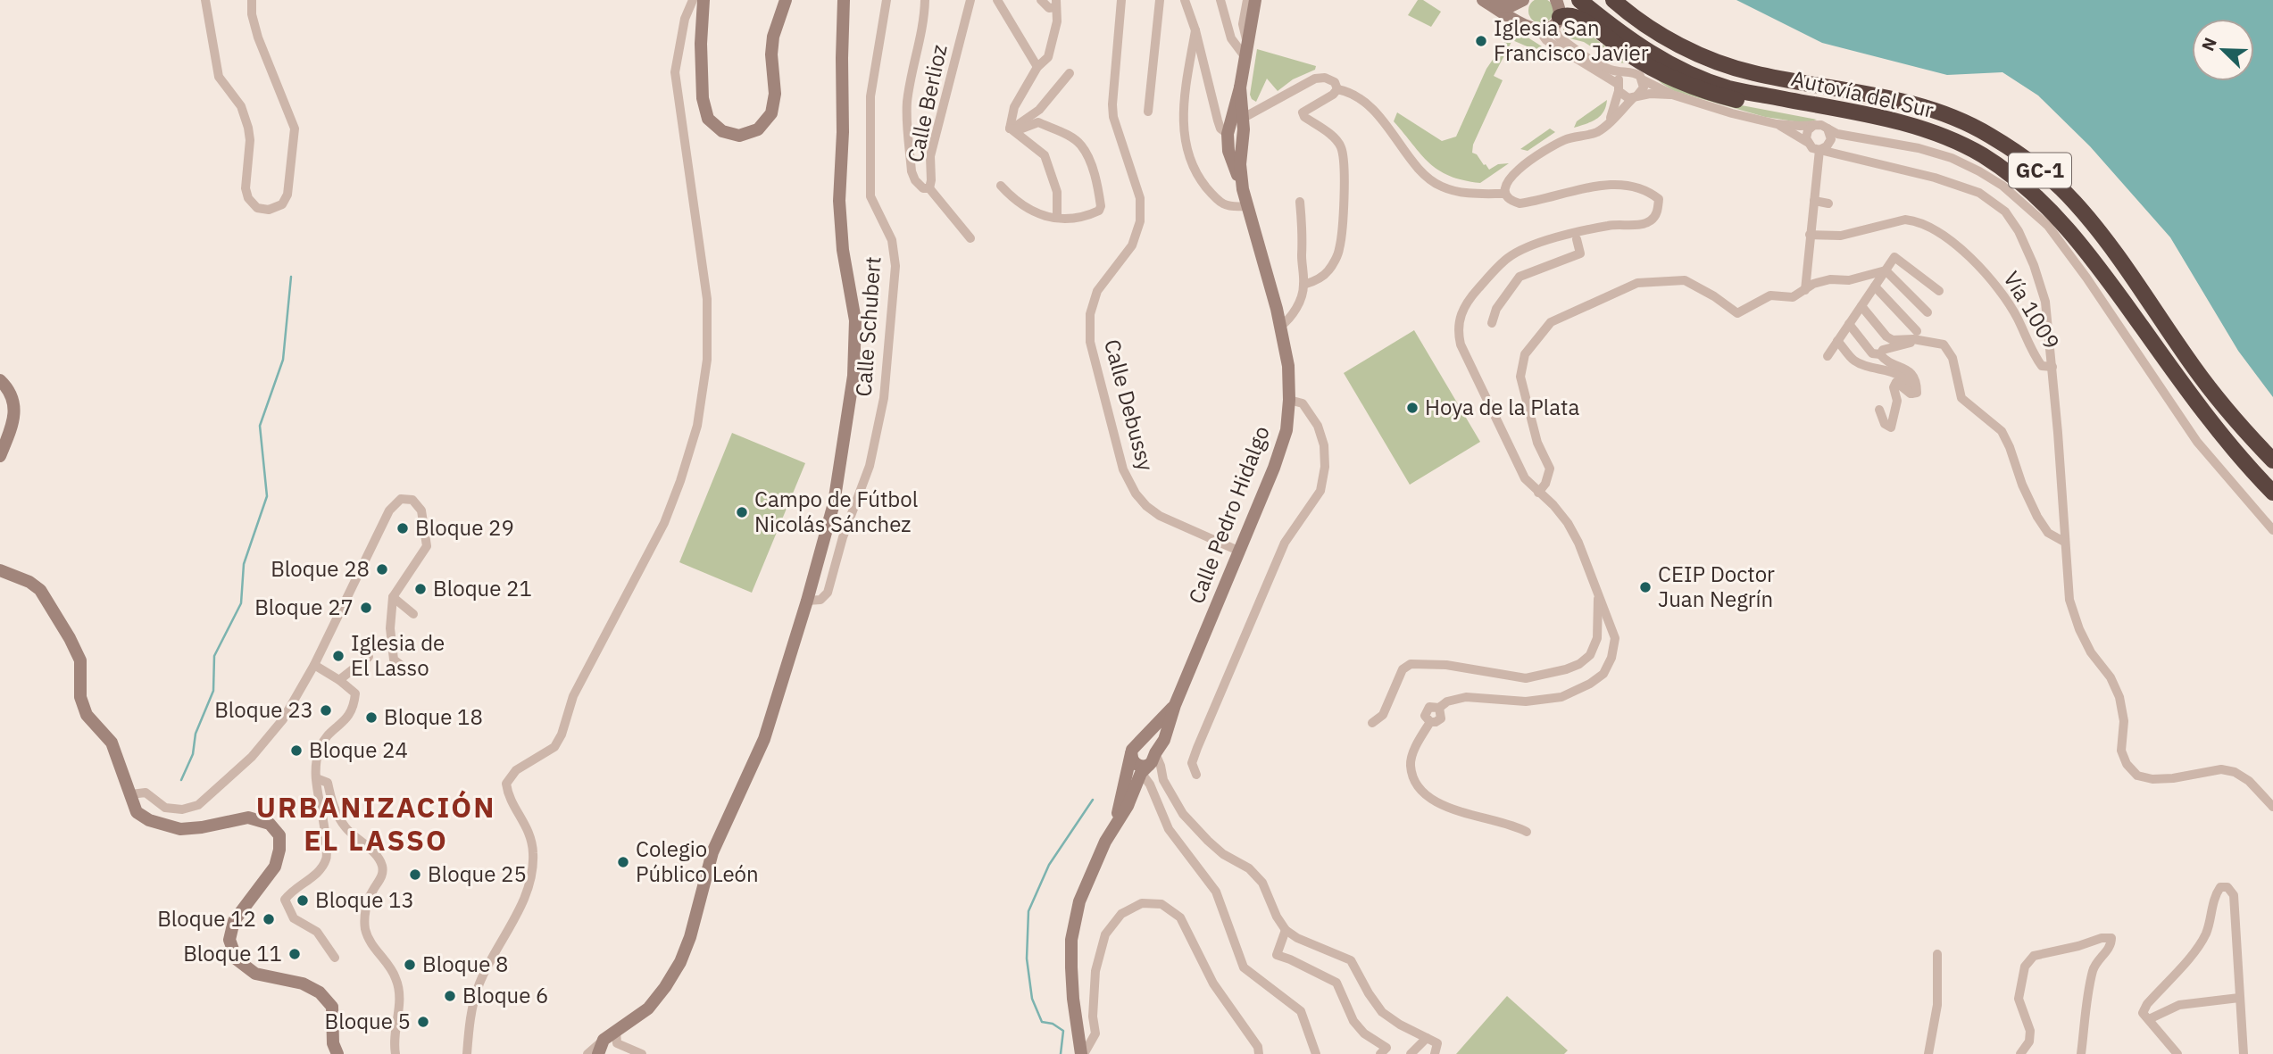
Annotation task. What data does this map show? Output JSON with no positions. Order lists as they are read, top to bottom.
{
  "streets": {
    "highway": ["Autovía del Sur", "GC-1"],
    "street": [
      "Calle Berlioz",
      "Vía 1009",
      "Calle Schubert",
      "Calle Debussy",
      "Calle Pedro Hidalgo"
    ]
  },
  "crossings": [
    ["Calle Debussy", "Calle Pedro Hidalgo"]
  ],
  "districts": ["URBANIZACIÓN EL LASSO"],
  "places": [
    "Iglesia San Francisco Javier",
    "Hoya de la Plata",
    "Campo de Fútbol Nicolás Sánchez",
    "Bloque 29",
    "Bloque 28",
    "CEIP Doctor Juan Negrín",
    "Bloque 21",
    "Bloque 27",
    "Iglesia de El Lasso",
    "Bloque 23",
    "Bloque 18",
    "Bloque 24",
    "Colegio Público León",
    "Bloque 25",
    "Bloque 13",
    "Bloque 12",
    "Bloque 11",
    "Bloque 8",
    "Bloque 6",
    "Bloque 5"
  ],
  "north": "top left"
}
